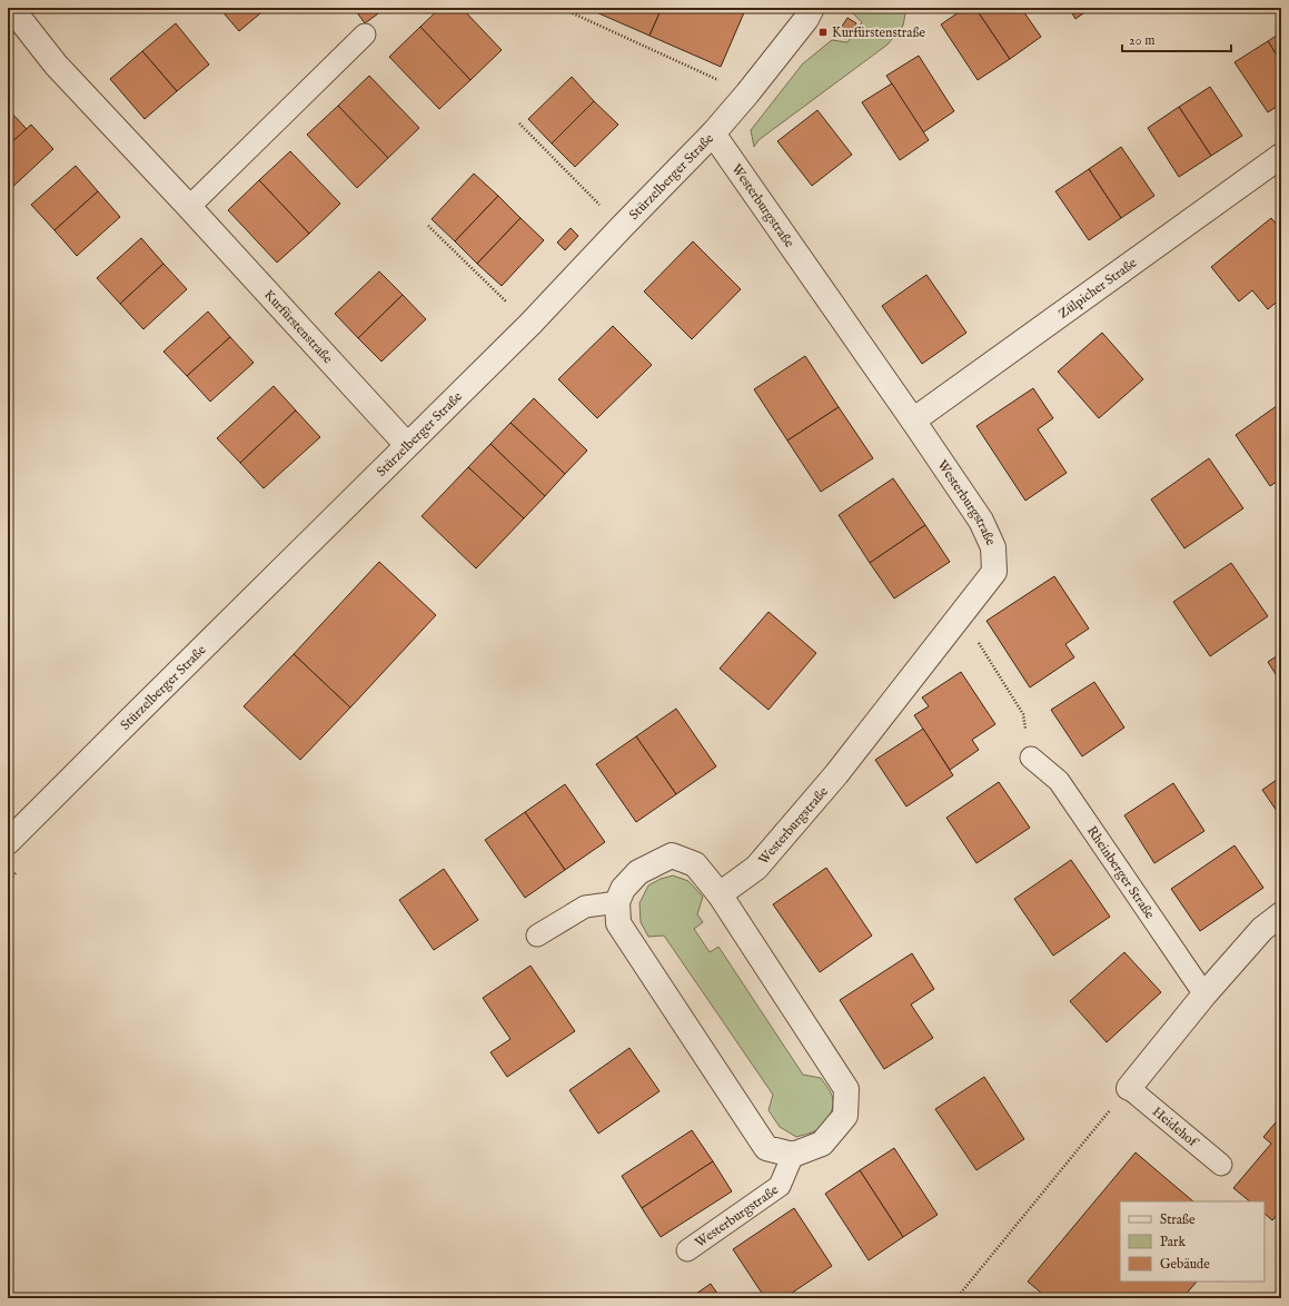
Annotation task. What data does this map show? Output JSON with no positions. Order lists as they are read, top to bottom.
{
  "streets": {
    "street": [
      "Stürzelberger Straße",
      "Westerburgstraße",
      "Zülpicher Straße",
      "Kurfürstenstraße"
    ],
    "lane": ["Rheinberger Straße", "Heidehof"]
  },
  "crossings": [
    ["Stürzelberger Straße", "Westerburgstraße"],
    ["Stürzelberger Straße", "Kurfürstenstraße"],
    ["Westerburgstraße", "Zülpicher Straße"]
  ],
  "places": {
    "transit": ["Kurfürstenstraße"]
  },
  "legend": ["Straße", "Park", "Gebäude"],
  "scale_bar": "20 m"
}
